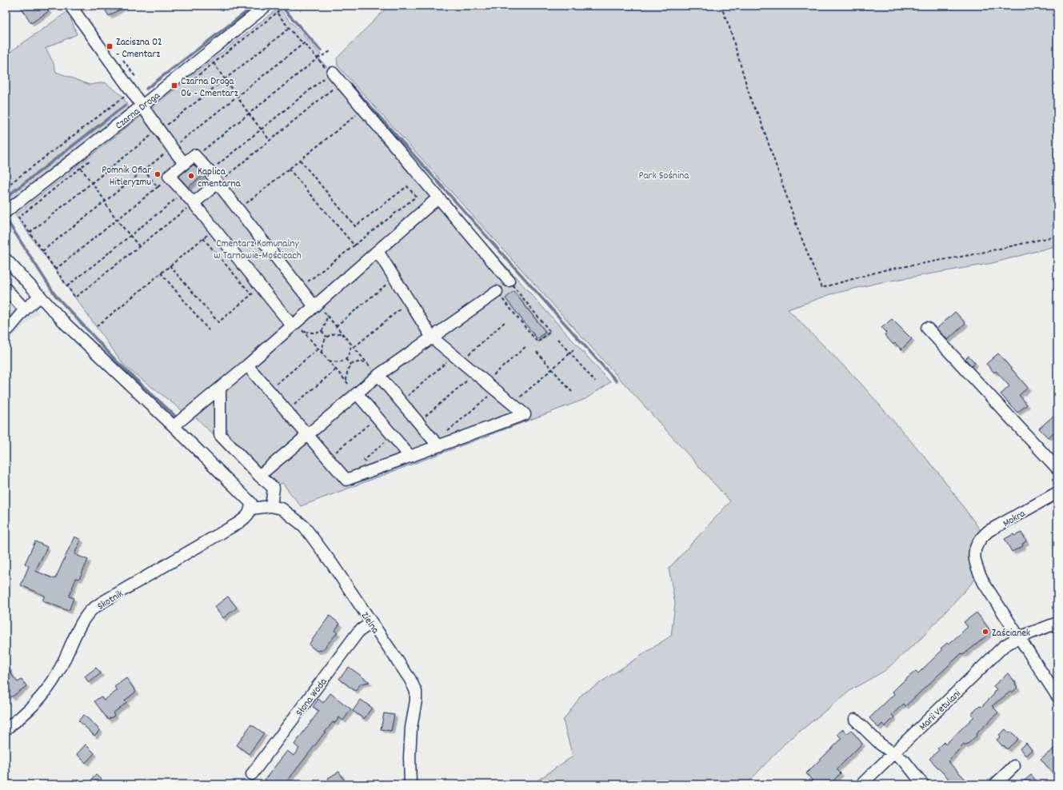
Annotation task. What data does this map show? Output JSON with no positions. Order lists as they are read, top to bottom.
{
  "streets": {
    "street": [
      "Czarna Droga",
      "Mokra",
      "Skotnik",
      "Zielna",
      "Słona Woda",
      "Marii Vetulani"
    ]
  },
  "crossings": [
    ["Mokra", "Marii Vetulani"],
    ["Skotnik", "Zielna"],
    ["Zielna", "Słona Woda"]
  ],
  "parks": ["Park Sośnina", "Cmentarz Komunalny w Tarnowie-Mościcach"],
  "places": {
    "transit": ["Zaciszna 02 - Cmentarz", "Czarna Droga 06 - Cmentarz"],
    "other": ["Pomnik Ofiar Hitleryzmu", "Kaplica cmentarna", "Zaścianek"]
  }
}
